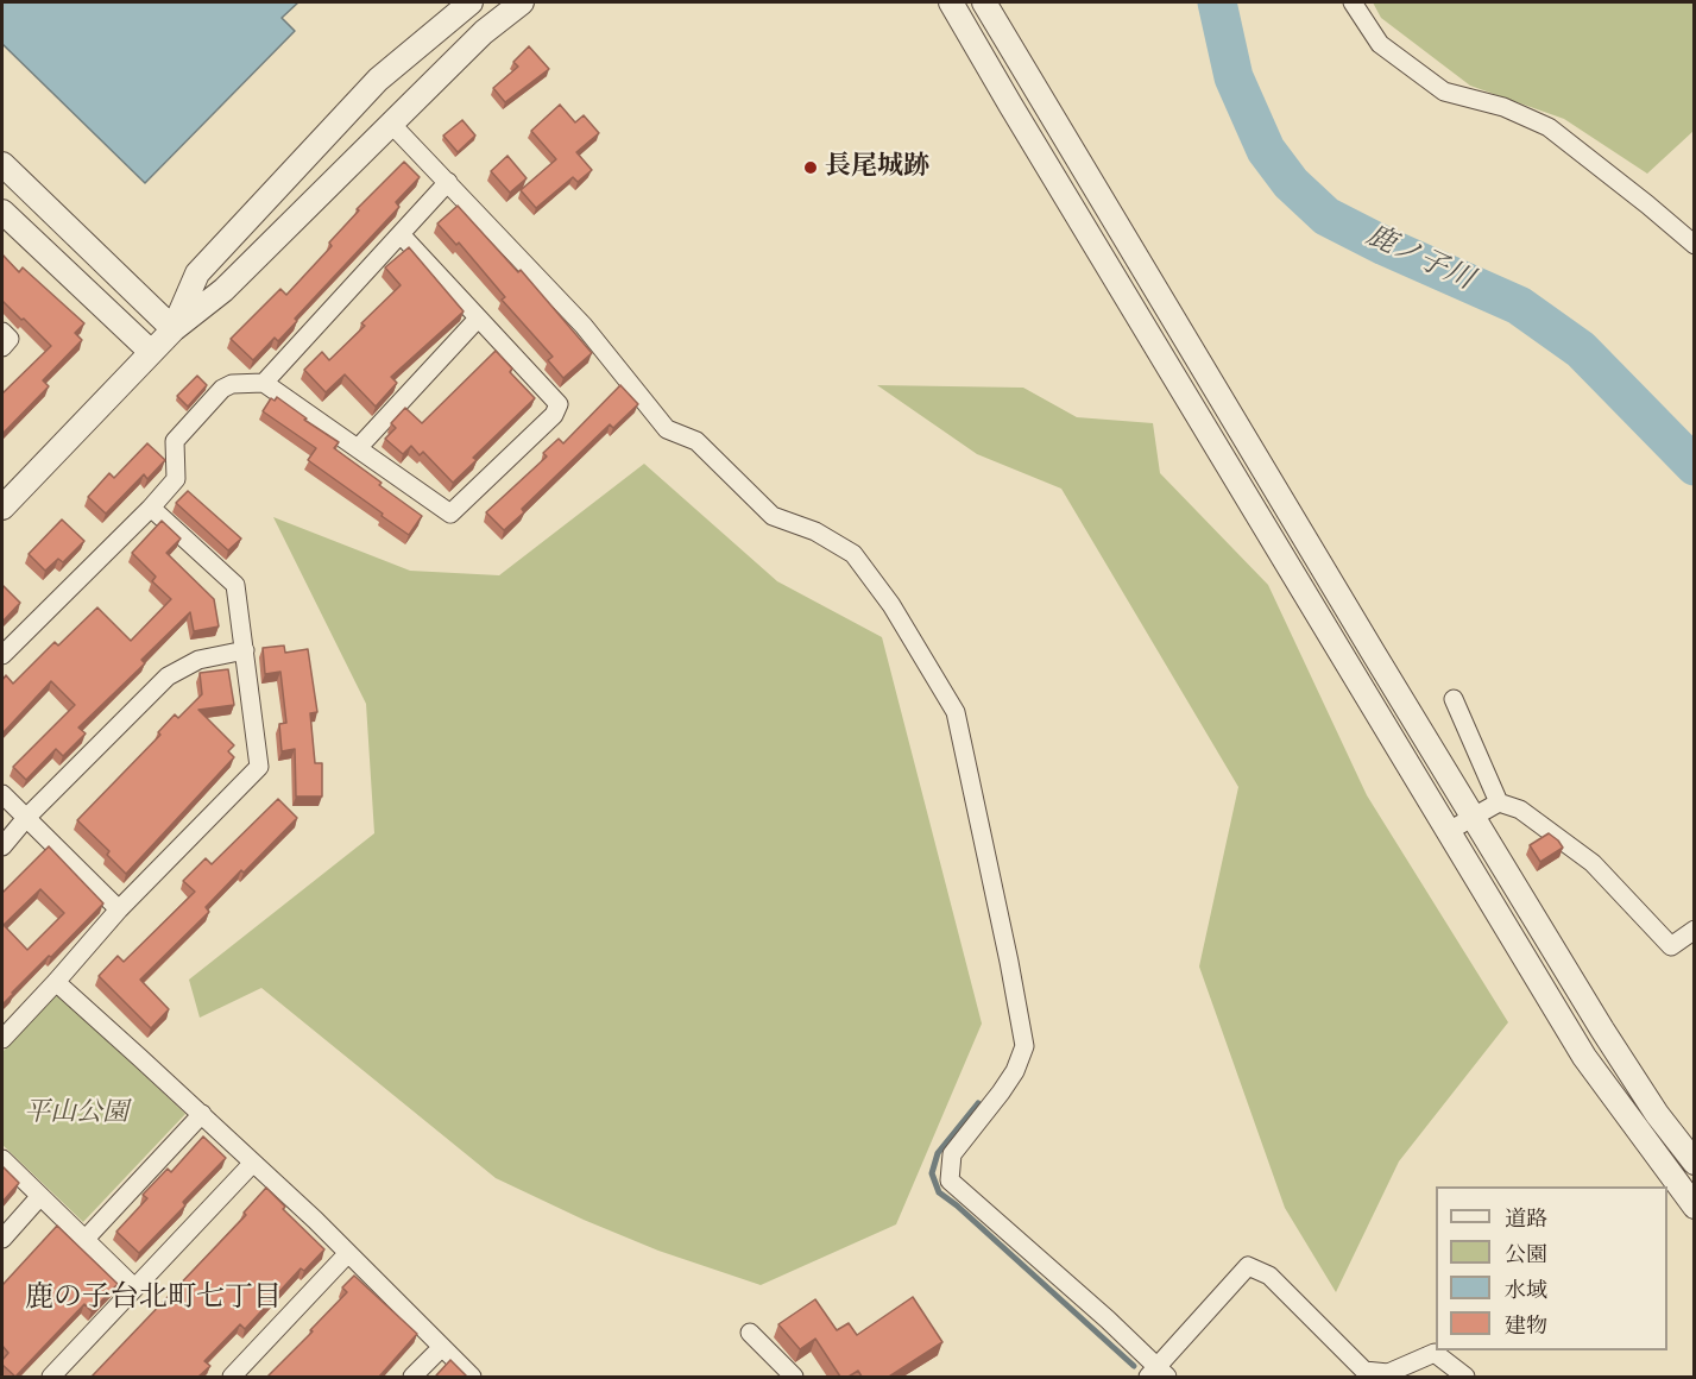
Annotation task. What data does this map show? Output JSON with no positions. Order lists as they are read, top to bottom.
{
  "districts": ["鹿の子台北町七丁目"],
  "water": ["鹿ノ子川"],
  "parks": ["平山公園"],
  "places": ["長尾城跡"],
  "legend": [
    "道路",
    "公園",
    "水域",
    "建物"
  ]
}
